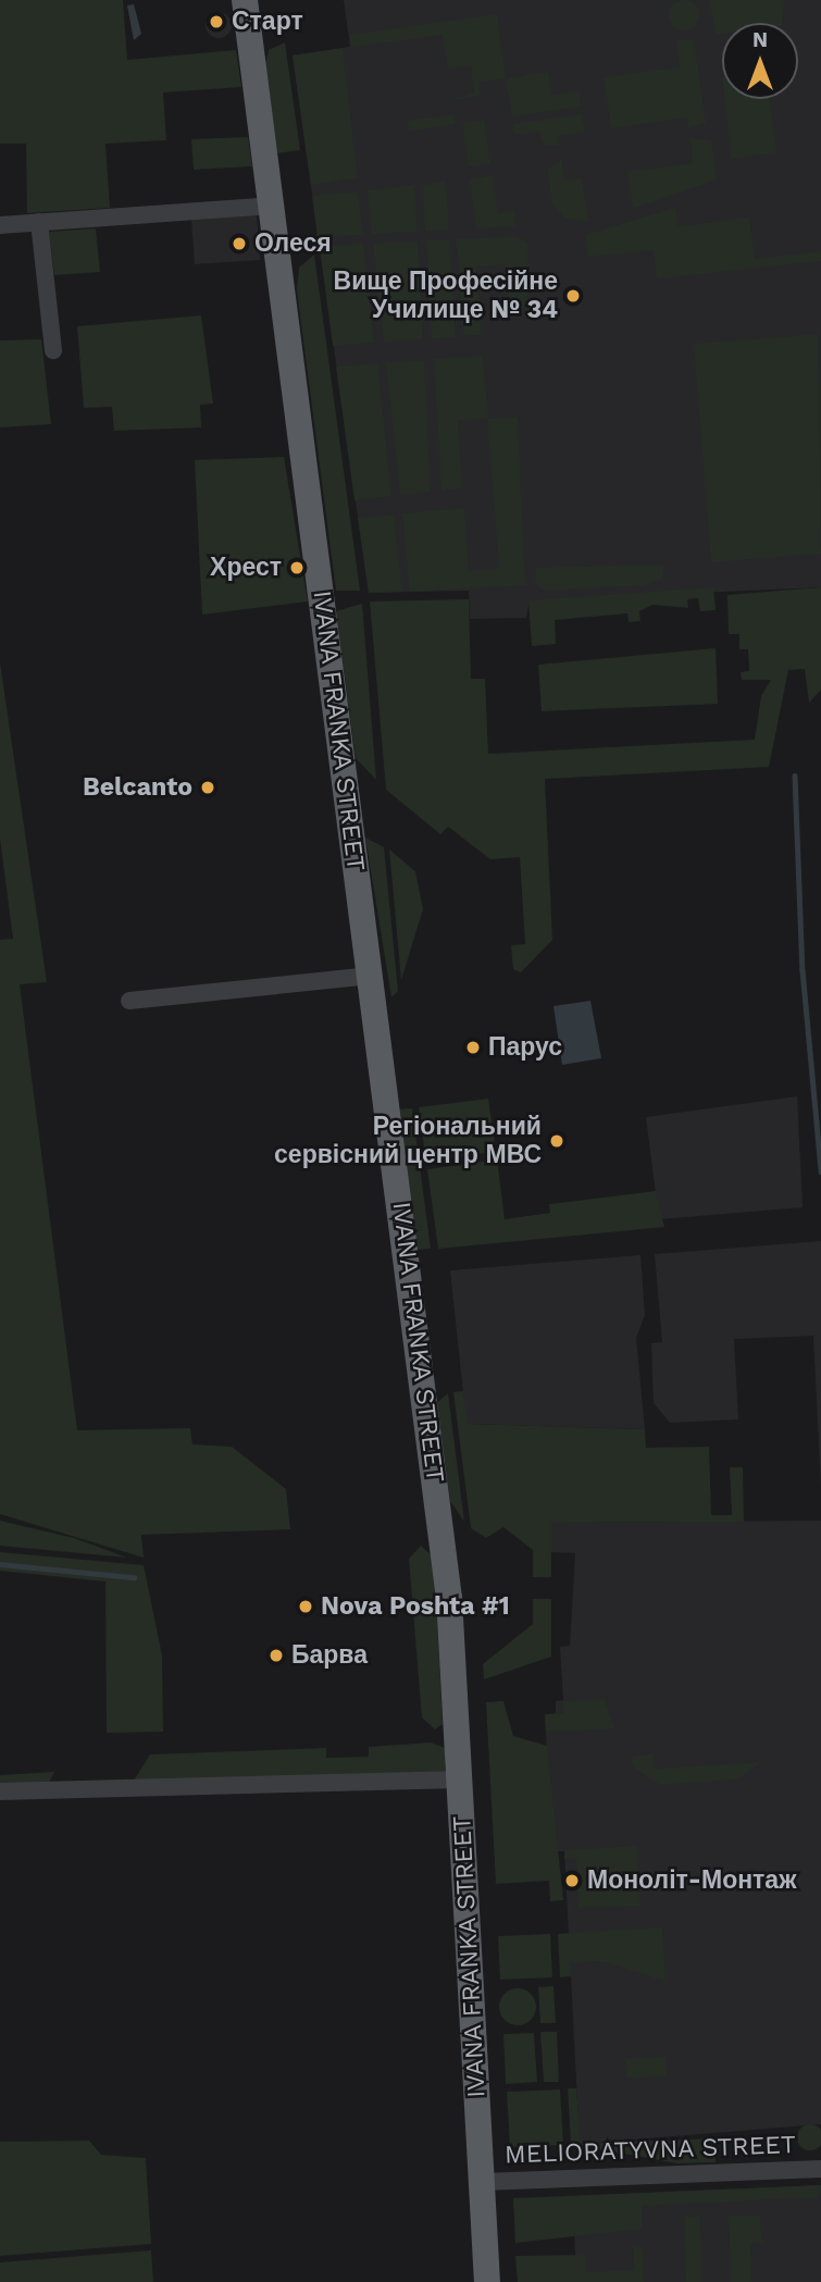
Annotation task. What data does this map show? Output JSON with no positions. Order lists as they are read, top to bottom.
{
  "streets": {
    "main road": ["IVANA FRANKA STREET"],
    "street": ["MELIORATYVNA STREET"]
  },
  "crossings": [
    ["IVANA FRANKA STREET", "MELIORATYVNA STREET"]
  ],
  "places": [
    "Старт",
    "Олеся",
    "Вище Професійне Училище № 34",
    "Хрест",
    "Belcanto",
    "Парус",
    "Регіональний сервісний центр МВС",
    "Nova Poshta #1",
    "Барва",
    "Моноліт-Монтаж"
  ],
  "north": "top"
}
